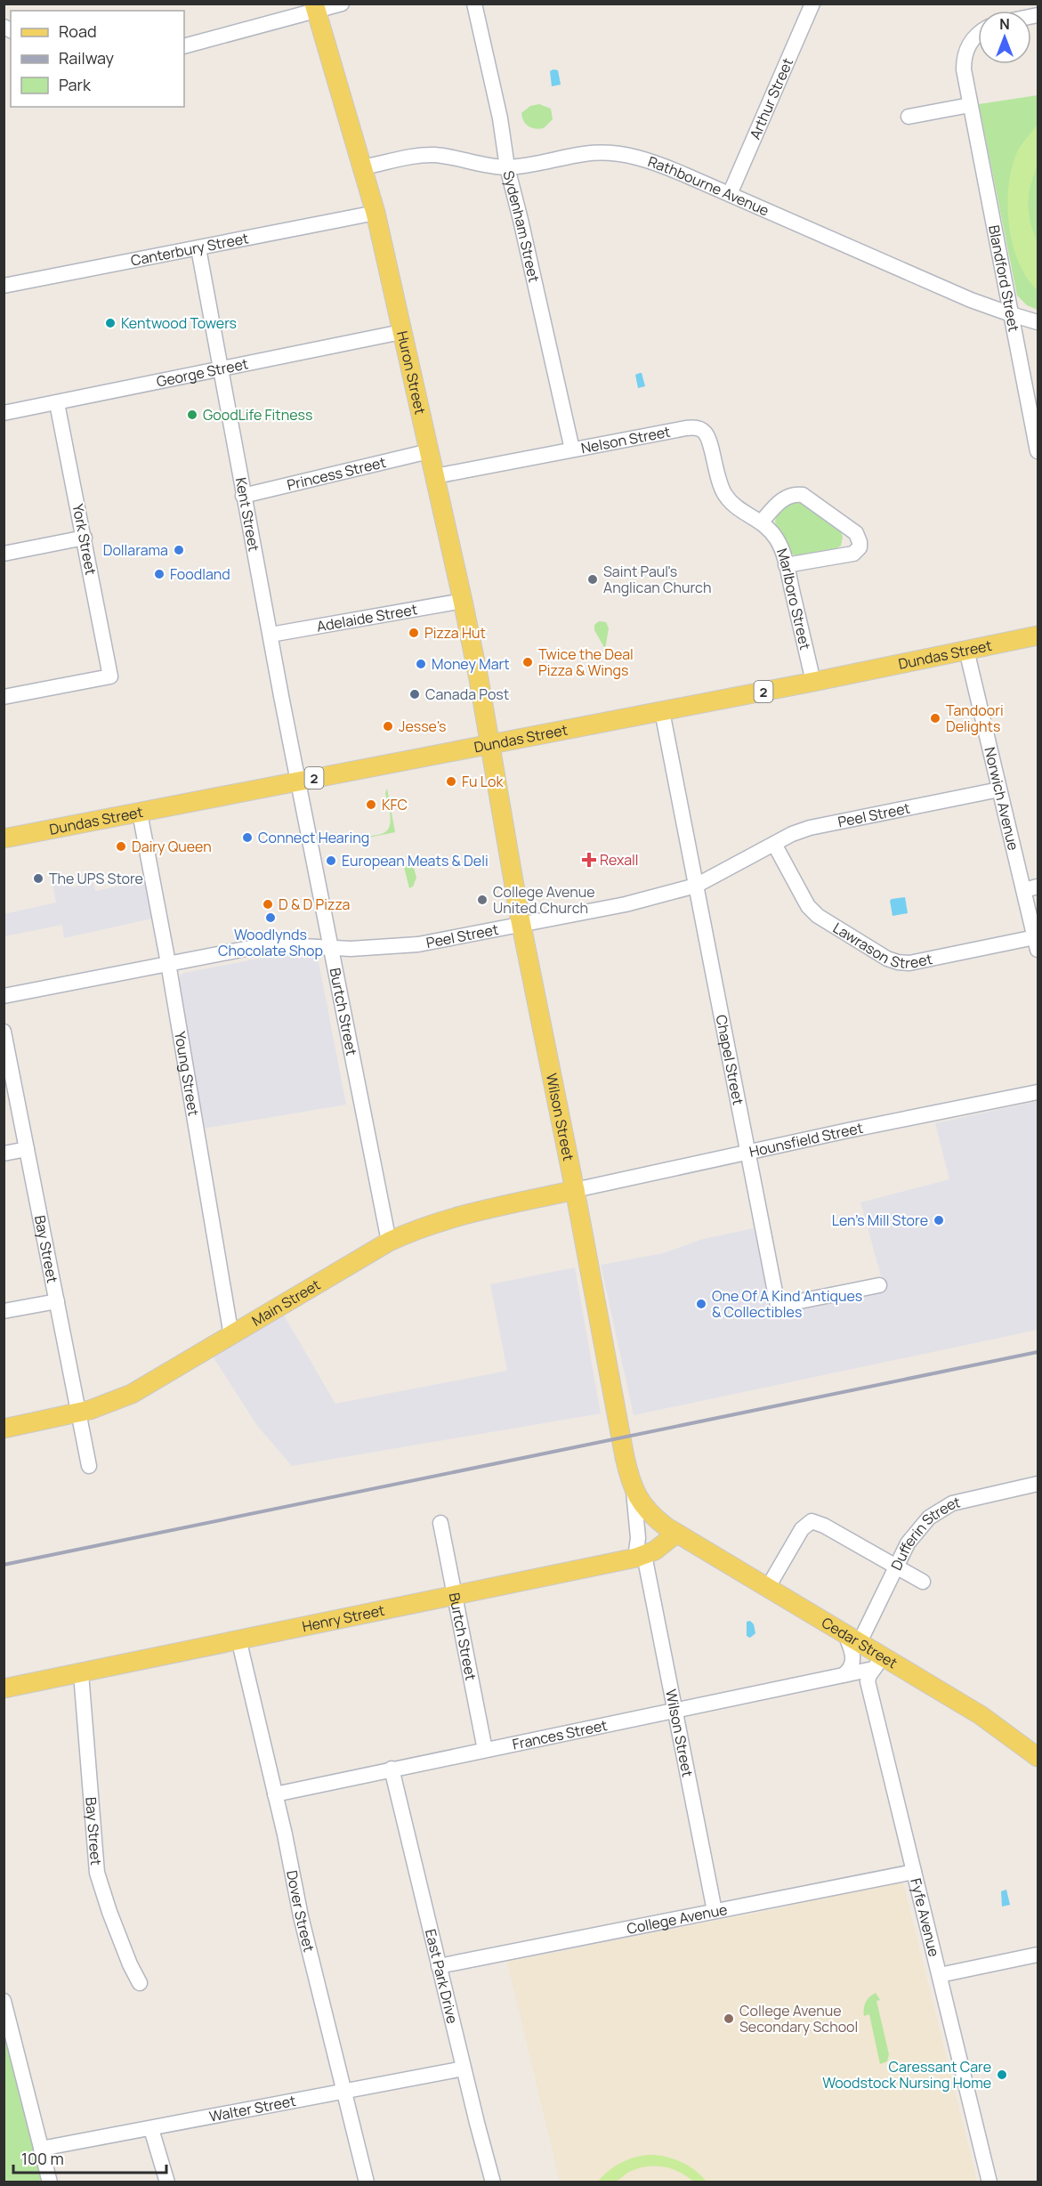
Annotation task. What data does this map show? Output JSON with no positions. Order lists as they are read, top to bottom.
{
  "streets": {
    "main road": [
      "Huron Street",
      "Dundas Street",
      "2",
      "Wilson Street",
      "Main Street",
      "Henry Street",
      "Cedar Street"
    ],
    "street": [
      "Arthur Street",
      "Rathbourne Avenue",
      "Sydenham Street",
      "Canterbury Street",
      "Blandford Street",
      "George Street",
      "Nelson Street",
      "Princess Street",
      "Kent Street",
      "York Street",
      "Marlboro Street",
      "Adelaide Street",
      "Norwich Avenue",
      "Peel Street",
      "Lawrason Street",
      "Burtch Street",
      "Chapel Street",
      "Young Street",
      "Hounsfield Street",
      "Bay Street",
      "Dufferin Street",
      "Frances Street",
      "Dover Street",
      "Fyfe Avenue",
      "College Avenue",
      "East Park Drive",
      "Walter Street"
    ]
  },
  "crossings": [
    ["Arthur Street", "Rathbourne Avenue"],
    ["Rathbourne Avenue", "Sydenham Street"],
    ["Rathbourne Avenue", "Blandford Street"],
    ["Rathbourne Avenue", "Huron Street"],
    ["Sydenham Street", "Nelson Street"],
    ["Canterbury Street", "Huron Street"],
    ["Canterbury Street", "Kent Street"],
    ["Huron Street", "George Street"],
    ["Huron Street", "Nelson Street"],
    ["Huron Street", "Princess Street"],
    ["Huron Street", "Adelaide Street"],
    ["Huron Street", "Dundas Street"],
    ["Huron Street", "Wilson Street"],
    ["George Street", "Kent Street"],
    ["George Street", "York Street"],
    ["Nelson Street", "Marlboro Street"],
    ["Princess Street", "Kent Street"],
    ["Kent Street", "Adelaide Street"],
    ["Kent Street", "Dundas Street"],
    ["Kent Street", "Burtch Street"],
    ["Marlboro Street", "Dundas Street"],
    ["Dundas Street", "Norwich Avenue"],
    ["Dundas Street", "Burtch Street"],
    ["Dundas Street", "Chapel Street"],
    ["Dundas Street", "Young Street"],
    ["Dundas Street", "Wilson Street"],
    ["Norwich Avenue", "Peel Street"],
    ["Norwich Avenue", "Lawrason Street"],
    ["Peel Street", "Lawrason Street"],
    ["Peel Street", "Burtch Street"],
    ["Peel Street", "Chapel Street"],
    ["Peel Street", "Young Street"],
    ["Peel Street", "Wilson Street"],
    ["Burtch Street", "Main Street"],
    ["Burtch Street", "Henry Street"],
    ["Burtch Street", "Frances Street"],
    ["Chapel Street", "Hounsfield Street"],
    ["Young Street", "Main Street"],
    ["Wilson Street", "Hounsfield Street"],
    ["Wilson Street", "Main Street"],
    ["Wilson Street", "Henry Street"],
    ["Wilson Street", "Cedar Street"],
    ["Wilson Street", "Frances Street"],
    ["Wilson Street", "College Avenue"],
    ["Hounsfield Street", "Main Street"],
    ["Bay Street", "Main Street"],
    ["Bay Street", "Henry Street"],
    ["Dufferin Street", "Cedar Street"],
    ["Henry Street", "Cedar Street"],
    ["Henry Street", "Dover Street"],
    ["Cedar Street", "Frances Street"],
    ["Cedar Street", "Fyfe Avenue"],
    ["Frances Street", "Dover Street"],
    ["Frances Street", "Fyfe Avenue"],
    ["Frances Street", "East Park Drive"],
    ["Dover Street", "Walter Street"],
    ["Fyfe Avenue", "College Avenue"],
    ["College Avenue", "East Park Drive"],
    ["East Park Drive", "Walter Street"]
  ],
  "places": {
    "other": [
      "Kentwood Towers",
      "GoodLife Fitness",
      "Dollarama",
      "Foodland",
      "Saint Paul's Anglican Church",
      "Pizza Hut",
      "Twice the Deal Pizza & Wings",
      "Money Mart",
      "Canada Post",
      "Tandoori Delights",
      "Jesse's",
      "Fu Lok",
      "KFC",
      "Connect Hearing",
      "Dairy Queen",
      "European Meats & Deli",
      "The UPS Store",
      "College Avenue United Church",
      "D & D Pizza",
      "Woodlynds Chocolate Shop",
      "Len's Mill Store",
      "One Of A Kind Antiques & Collectibles",
      "College Avenue Secondary School",
      "Caressant Care Woodstock Nursing Home"
    ],
    "health": ["Rexall"]
  },
  "legend": ["Road", "Railway", "Park"],
  "scale_bar": "100 m",
  "north": "top"
}
